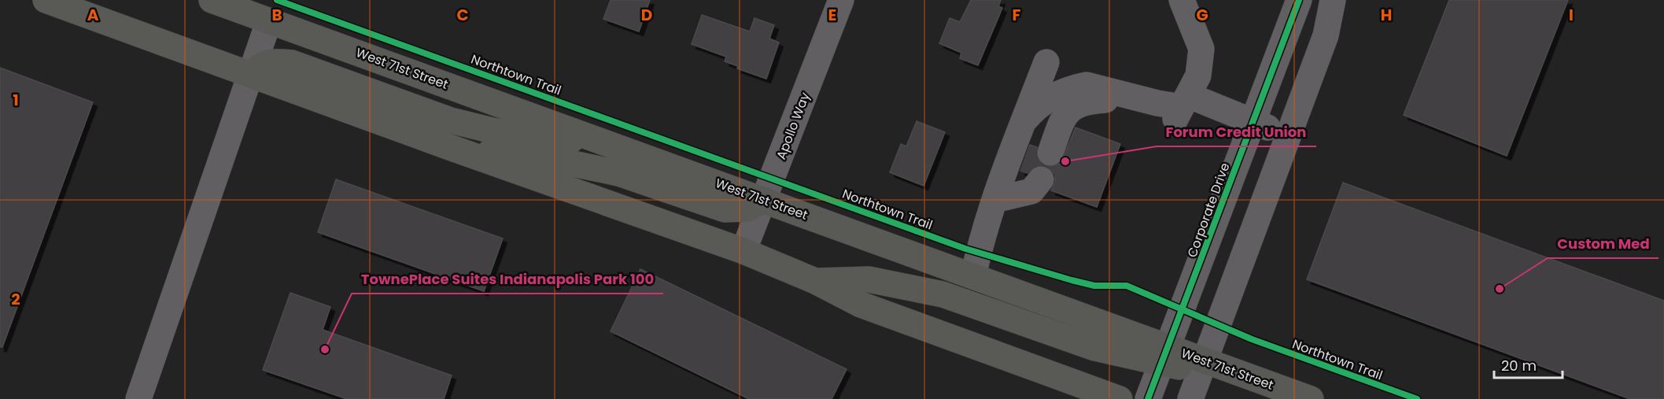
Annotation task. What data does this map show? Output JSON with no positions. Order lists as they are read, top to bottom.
{
  "streets": {
    "main road": ["West 71st Street"],
    "street": ["Apollo Way", "Corporate Drive"],
    "cycle path": ["Northtown Trail"]
  },
  "crossings": [
    ["West 71st Street", "Apollo Way"],
    ["West 71st Street", "Corporate Drive"]
  ],
  "places": ["Forum Credit Union", "Custom Med", "TownePlace Suites Indianapolis Park 100"],
  "scale_bar": "20 m",
  "grid": {
    "columns": [
      "A",
      "B",
      "C",
      "D",
      "E",
      "F",
      "G",
      "H",
      "I"
    ],
    "rows": ["1", "2"]
  }
}
